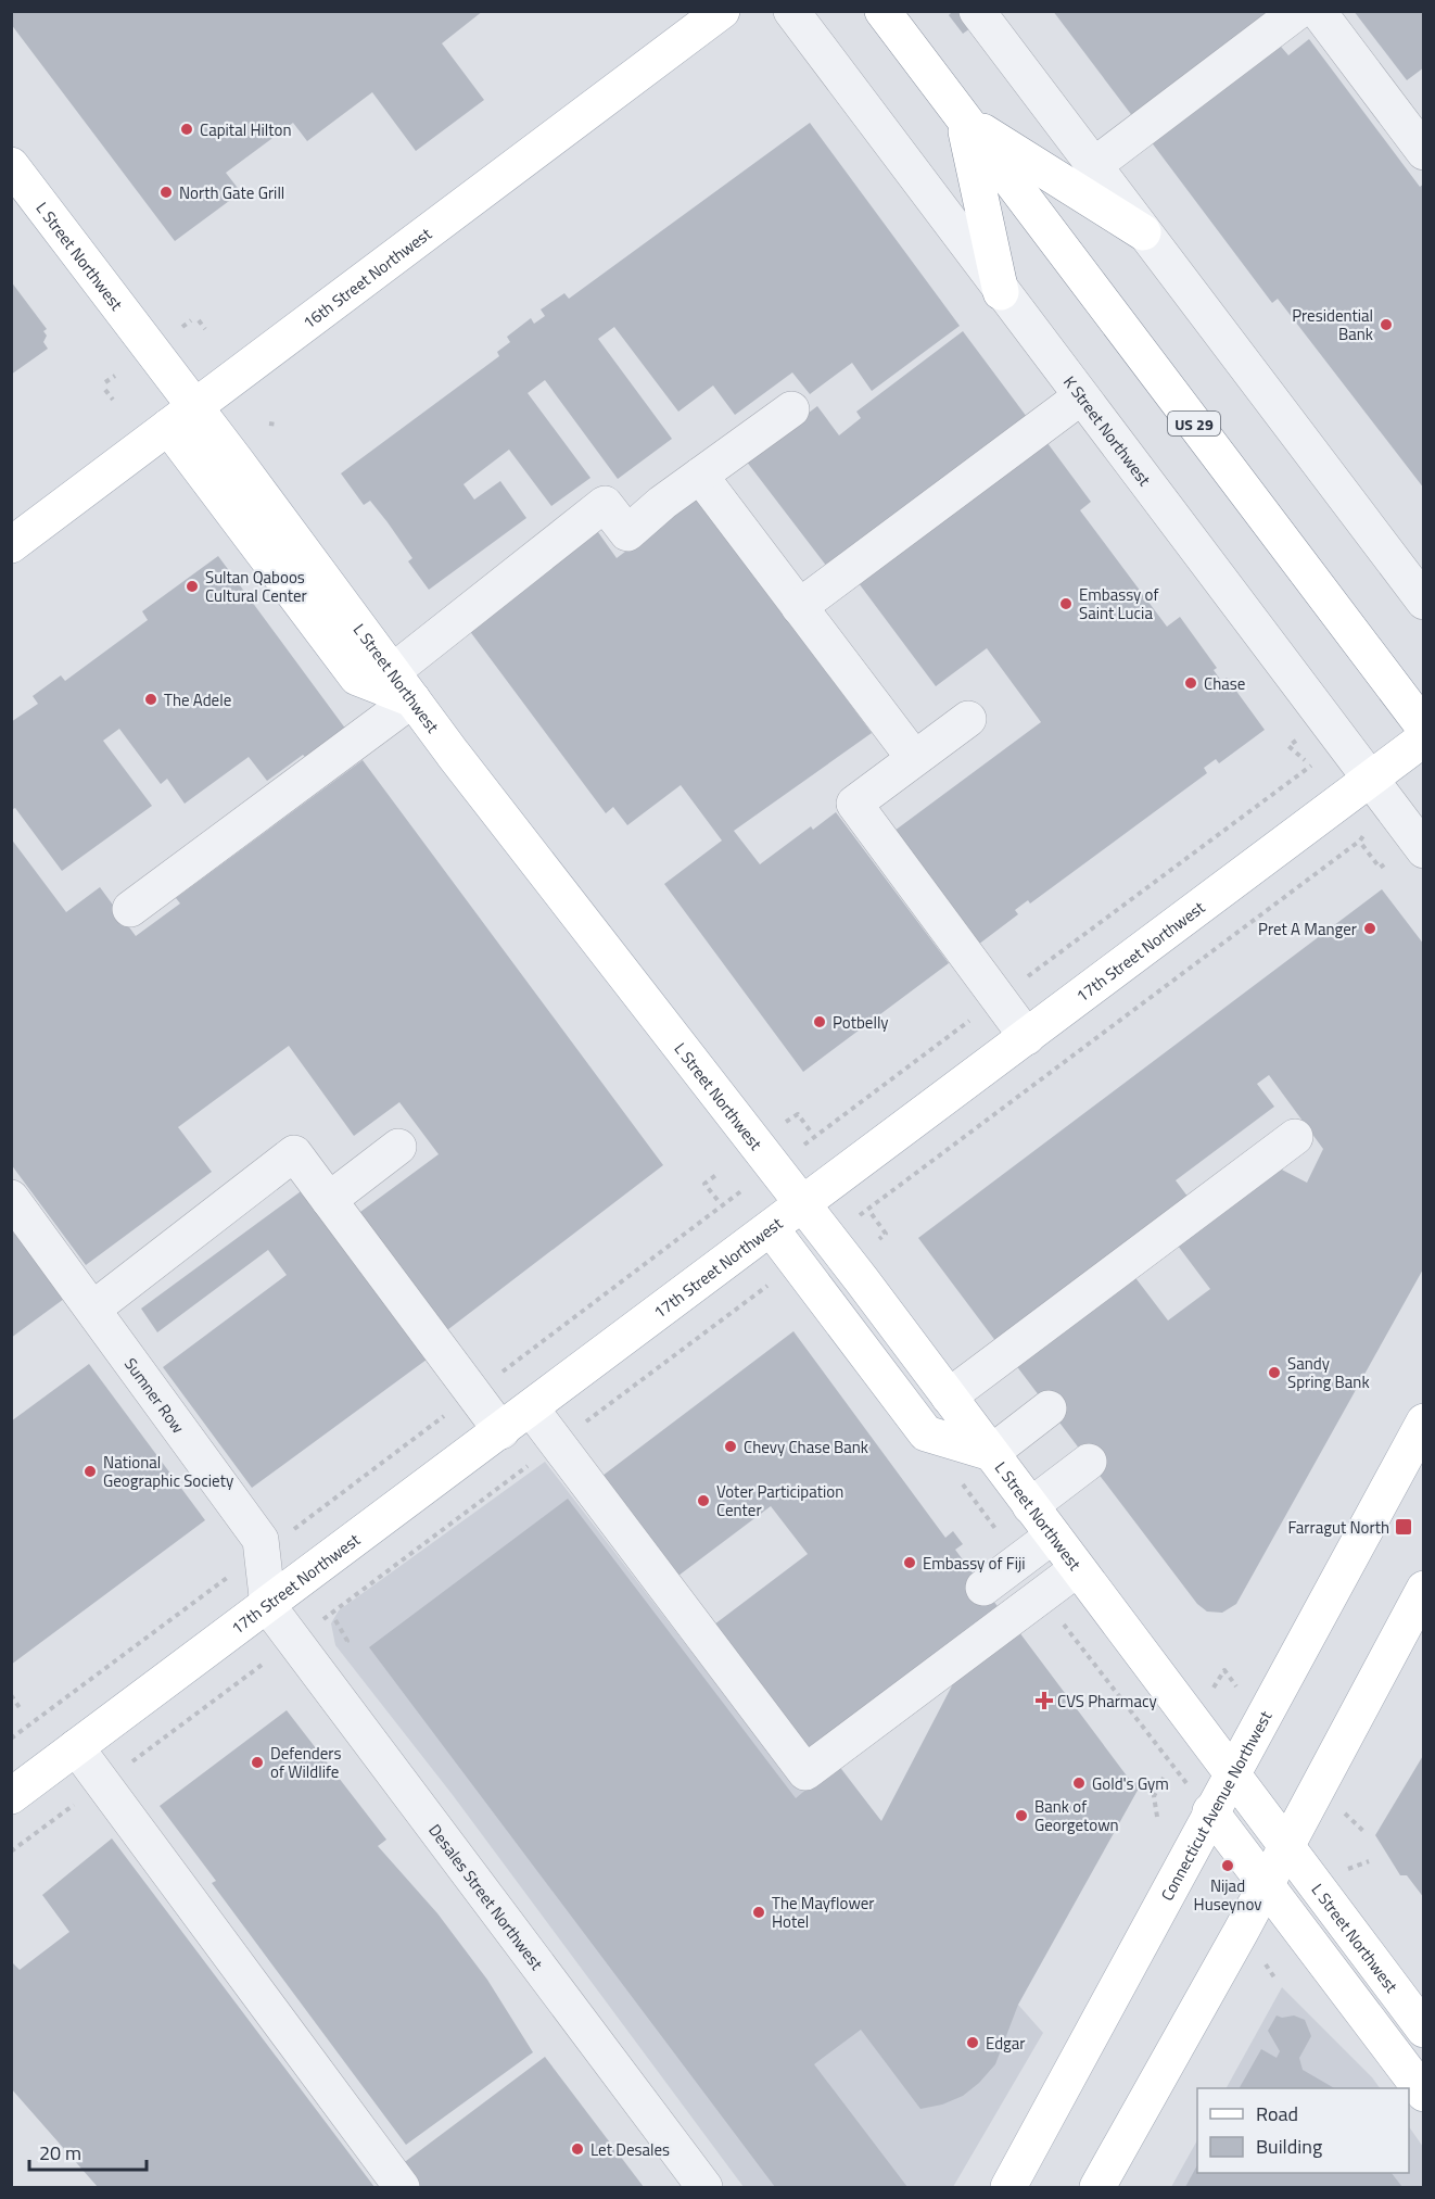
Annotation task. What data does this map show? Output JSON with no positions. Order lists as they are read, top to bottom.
{
  "streets": {
    "main road": [
      "L Street Northwest",
      "16th Street Northwest",
      "US 29",
      "17th Street Northwest",
      "Connecticut Avenue Northwest"
    ],
    "street": ["K Street Northwest", "Sumner Row", "Desales Street Northwest"]
  },
  "crossings": [
    ["L Street Northwest", "16th Street Northwest"],
    ["L Street Northwest", "17th Street Northwest"],
    ["L Street Northwest", "Connecticut Avenue Northwest"],
    ["K Street Northwest", "17th Street Northwest"],
    ["17th Street Northwest", "Sumner Row"],
    ["17th Street Northwest", "Desales Street Northwest"],
    ["Sumner Row", "Desales Street Northwest"]
  ],
  "places": {
    "other": [
      "Capital Hilton",
      "North Gate Grill",
      "Presidential Bank",
      "Sultan Qaboos Cultural Center",
      "Embassy of Saint Lucia",
      "Chase",
      "The Adele",
      "Pret A Manger",
      "Potbelly",
      "Sandy Spring Bank",
      "Chevy Chase Bank",
      "National Geographic Society",
      "Voter Participation Center",
      "Embassy of Fiji",
      "Defenders of Wildlife",
      "Gold's Gym",
      "Bank of Georgetown",
      "Nijad Huseynov",
      "The Mayflower Hotel",
      "Edgar",
      "Let Desales"
    ],
    "transit": ["Farragut North"],
    "health": ["CVS Pharmacy"]
  },
  "legend": ["Road", "Building"],
  "scale_bar": "20 m"
}
